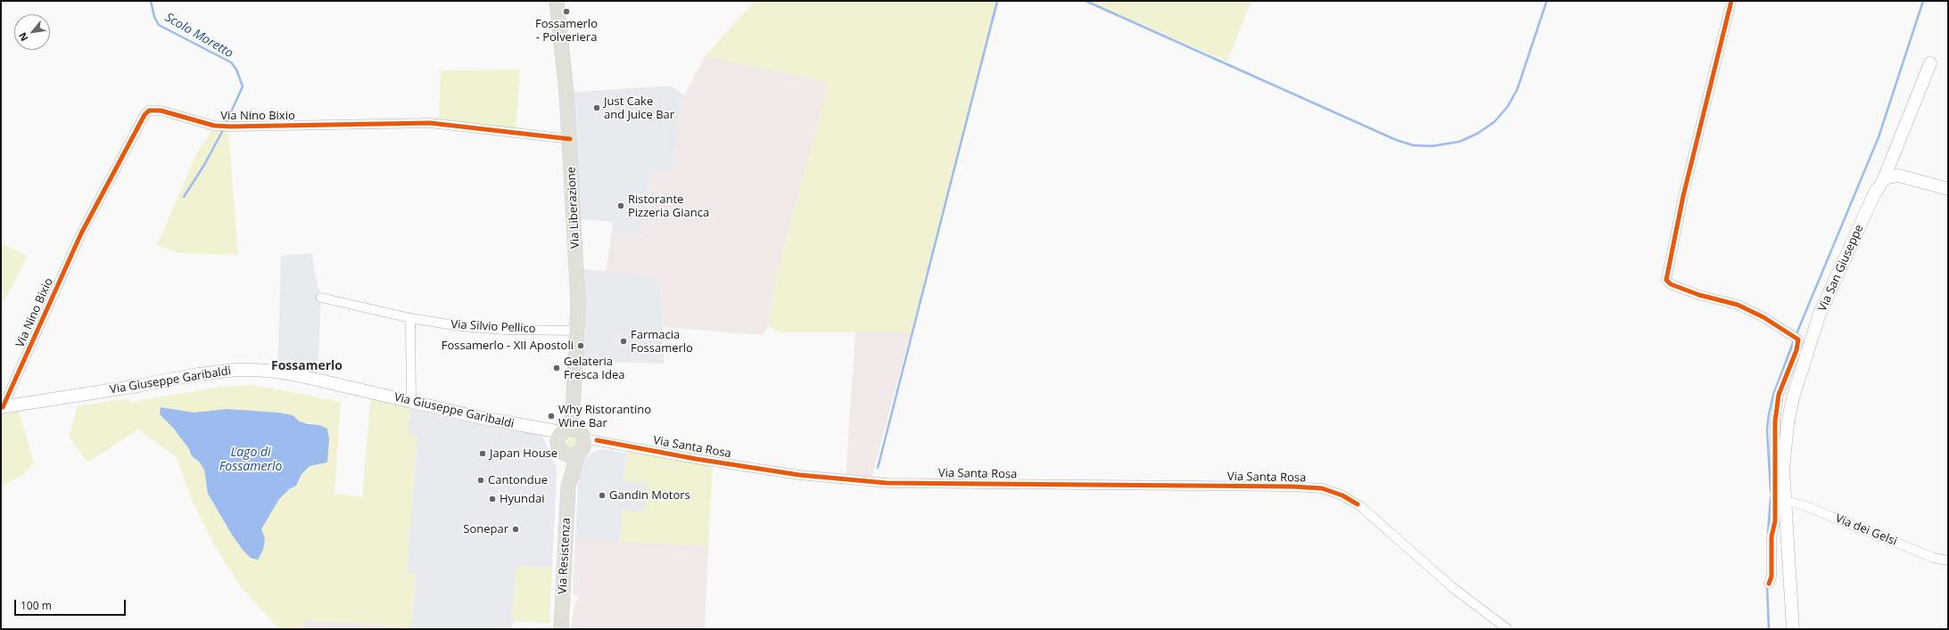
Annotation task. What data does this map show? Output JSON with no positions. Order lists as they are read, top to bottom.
{
  "streets": {
    "main road": ["Via Liberazione", "Via Resistenza"],
    "street": [
      "Via Nino Bixio",
      "Via San Giuseppe",
      "Via Silvio Pellico",
      "Via Giuseppe Garibaldi",
      "Via Santa Rosa",
      "Via dei Gelsi"
    ]
  },
  "crossings": [
    ["Via Nino Bixio", "Via Liberazione"],
    ["Via Nino Bixio", "Via Giuseppe Garibaldi"],
    ["Via Liberazione", "Via Silvio Pellico"],
    ["Via Liberazione", "Via Giuseppe Garibaldi"],
    ["Via Liberazione", "Via Santa Rosa"],
    ["Via Liberazione", "Via Resistenza"],
    ["Via San Giuseppe", "Via dei Gelsi"],
    ["Via Giuseppe Garibaldi", "Via Santa Rosa"],
    ["Via Giuseppe Garibaldi", "Via Resistenza"],
    ["Via Santa Rosa", "Via Resistenza"]
  ],
  "districts": ["Fossamerlo"],
  "water": ["Scolo Moretto", "Lago di Fossamerlo"],
  "places": [
    "Fossamerlo - Polveriera",
    "Just Cake and Juice Bar",
    "Ristorante Pizzeria Gianca",
    "Farmacia Fossamerlo",
    "Fossamerlo - XII Apostoli",
    "Gelateria Fresca Idea",
    "Why Ristorantino Wine Bar",
    "Japan House",
    "Cantondue",
    "Gandin Motors",
    "Hyundai",
    "Sonepar"
  ],
  "scale_bar": "100 m",
  "north": "bottom left"
}
